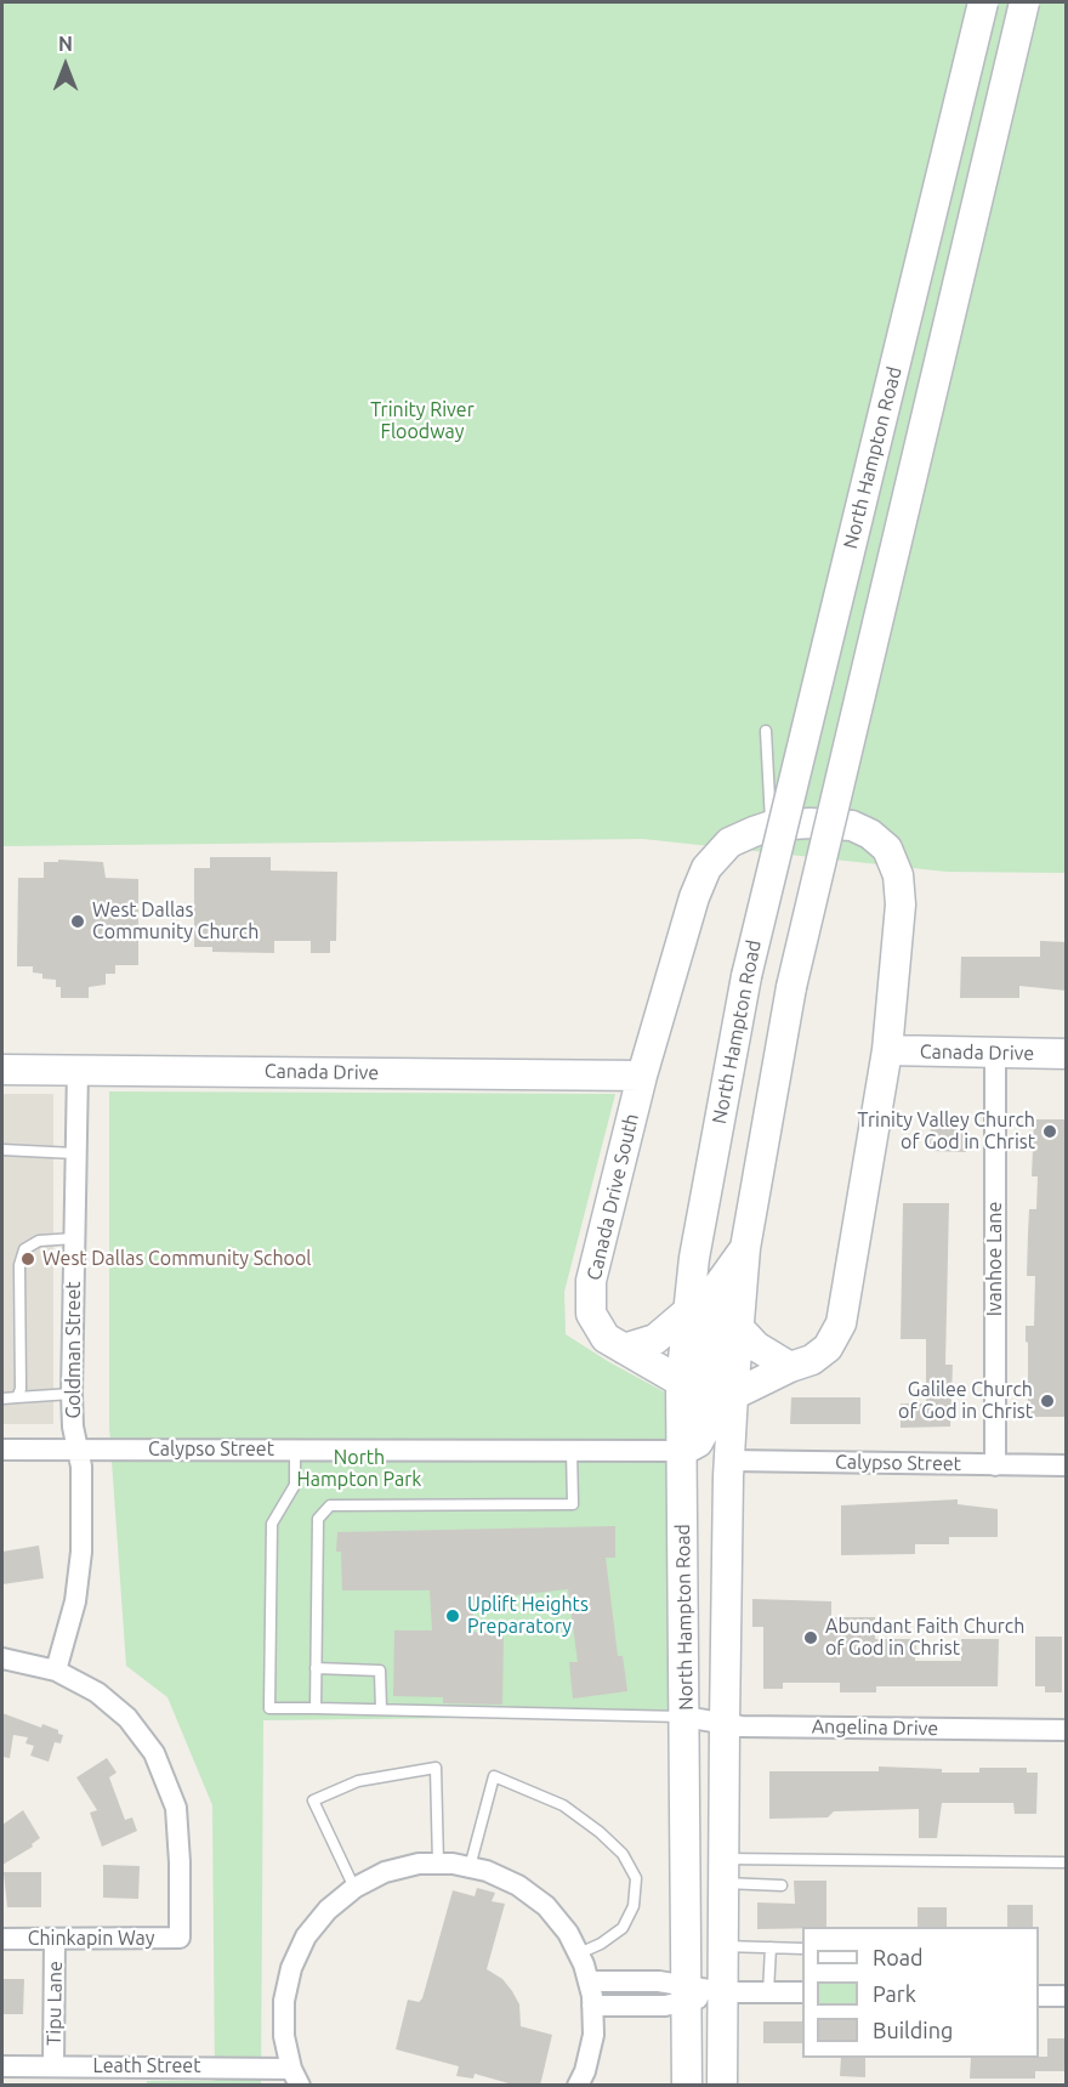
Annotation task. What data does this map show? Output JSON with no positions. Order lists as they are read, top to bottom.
{
  "streets": {
    "main road": ["North Hampton Road", "Canada Drive", "Canada Drive South"],
    "street": [
      "Ivanhoe Lane",
      "Goldman Street",
      "Calypso Street",
      "Angelina Drive",
      "Chinkapin Way",
      "Tipu Lane",
      "Leath Street"
    ]
  },
  "crossings": [
    ["North Hampton Road", "Canada Drive South"],
    ["North Hampton Road", "Calypso Street"],
    ["North Hampton Road", "Angelina Drive"],
    ["Canada Drive", "Canada Drive South"],
    ["Canada Drive", "Ivanhoe Lane"],
    ["Canada Drive", "Goldman Street"],
    ["Ivanhoe Lane", "Calypso Street"],
    ["Goldman Street", "Calypso Street"],
    ["Goldman Street", "Chinkapin Way"],
    ["Chinkapin Way", "Tipu Lane"],
    ["Tipu Lane", "Leath Street"]
  ],
  "parks": ["Trinity River Floodway", "North Hampton Park"],
  "places": [
    "West Dallas Community Church",
    "Trinity Valley Church of God in Christ",
    "West Dallas Community School",
    "Galilee Church of God in Christ",
    "Uplift Heights Preparatory",
    "Abundant Faith Church of God in Christ"
  ],
  "legend": ["Road", "Park", "Building"],
  "north": "top"
}
